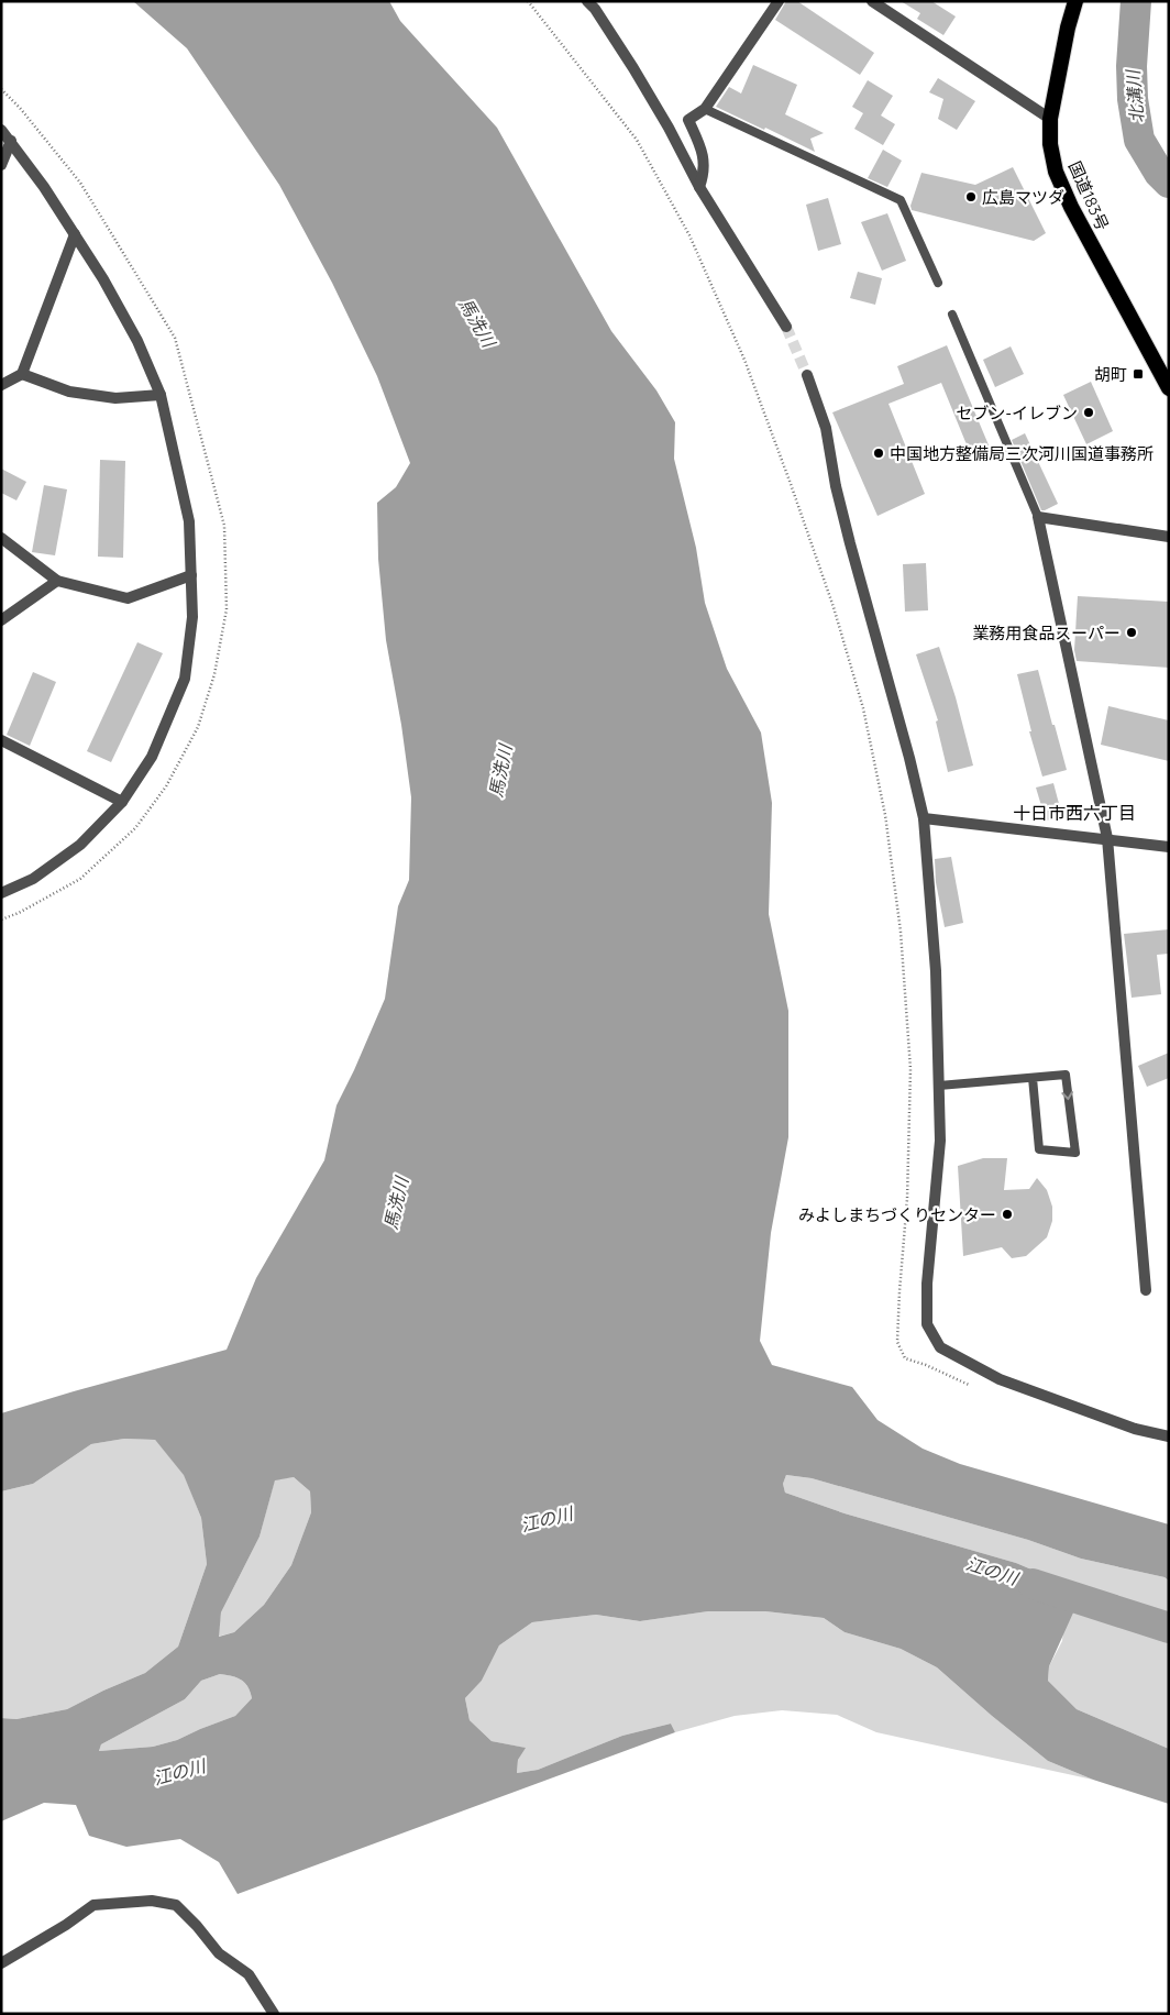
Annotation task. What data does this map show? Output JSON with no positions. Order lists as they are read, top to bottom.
{
  "streets": {
    "highway": ["国道183号"]
  },
  "districts": ["十日市西六丁目"],
  "water": ["北溝川", "馬洗川", "江の川"],
  "places": {
    "other": [
      "広島マツダ",
      "セブン-イレブン",
      "中国地方整備局三次河川国道事務所",
      "業務用食品スーパー",
      "みよしまちづくりセンター"
    ],
    "transit": ["胡町"]
  }
}
